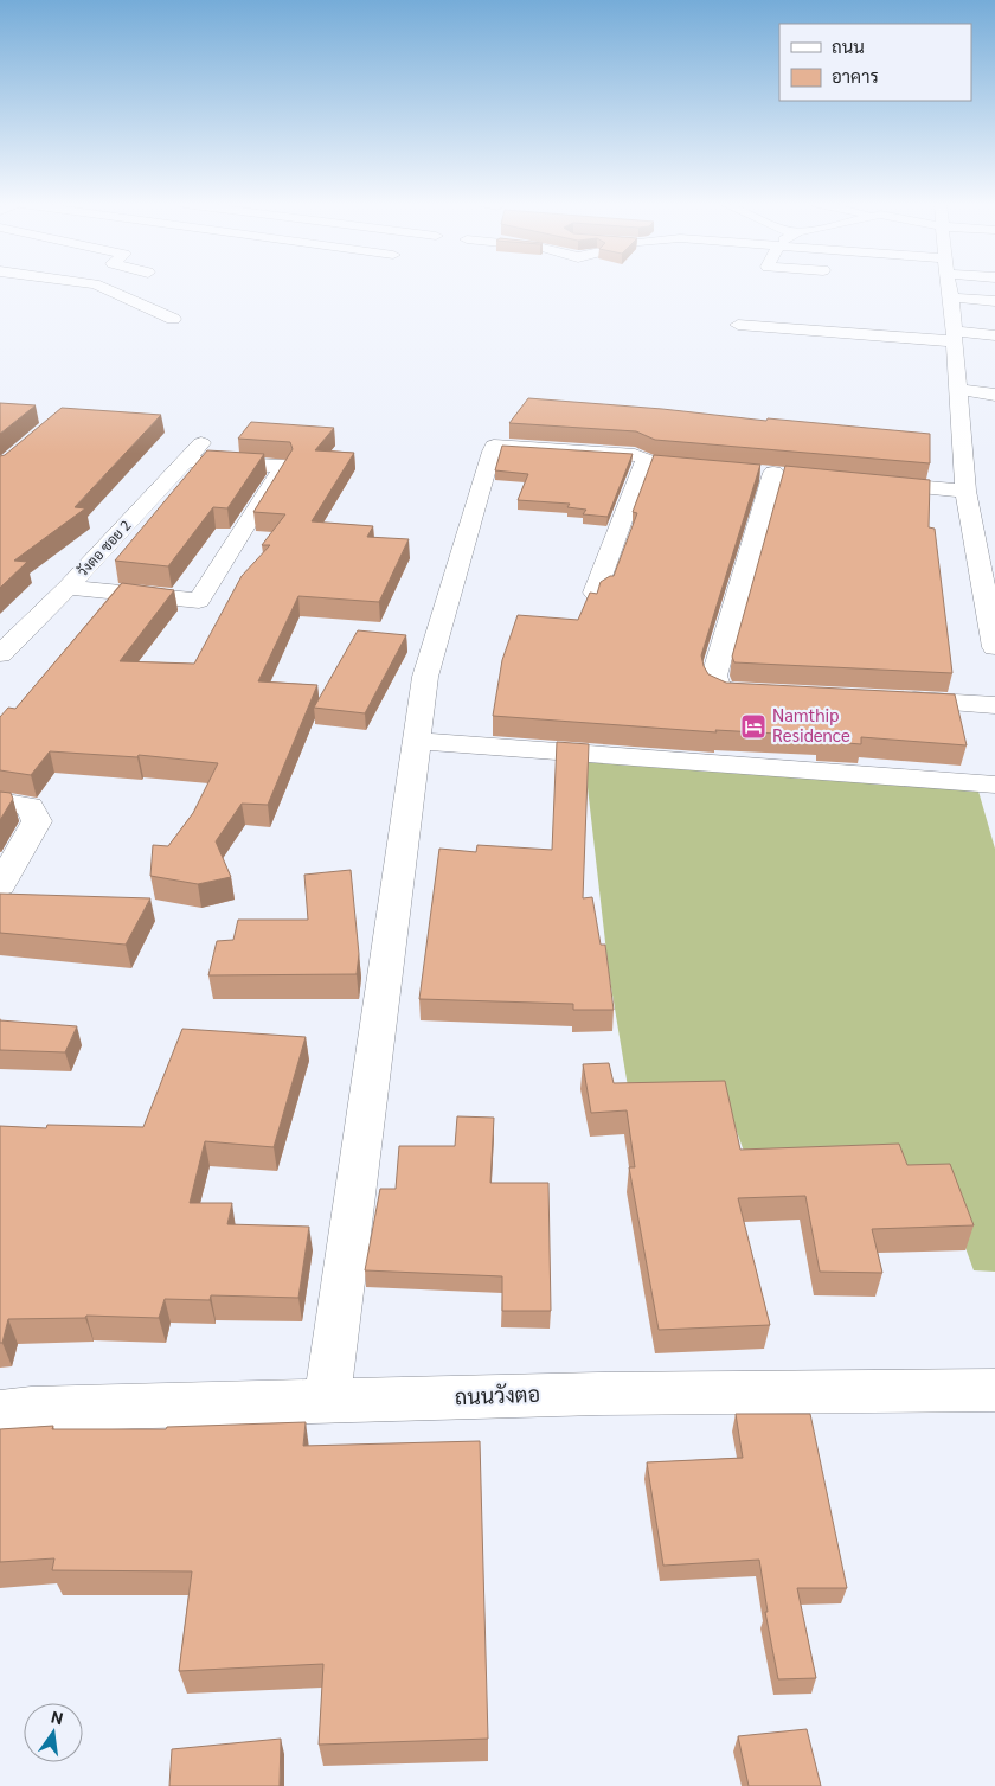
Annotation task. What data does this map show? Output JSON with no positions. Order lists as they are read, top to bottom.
{
  "streets": {
    "street": ["วังตอ ซอย 2", "ถนนวังตอ"]
  },
  "places": {
    "hotel": ["Namthip Residence"]
  },
  "legend": ["ถนน", "อาคาร"],
  "north": "top"
}
